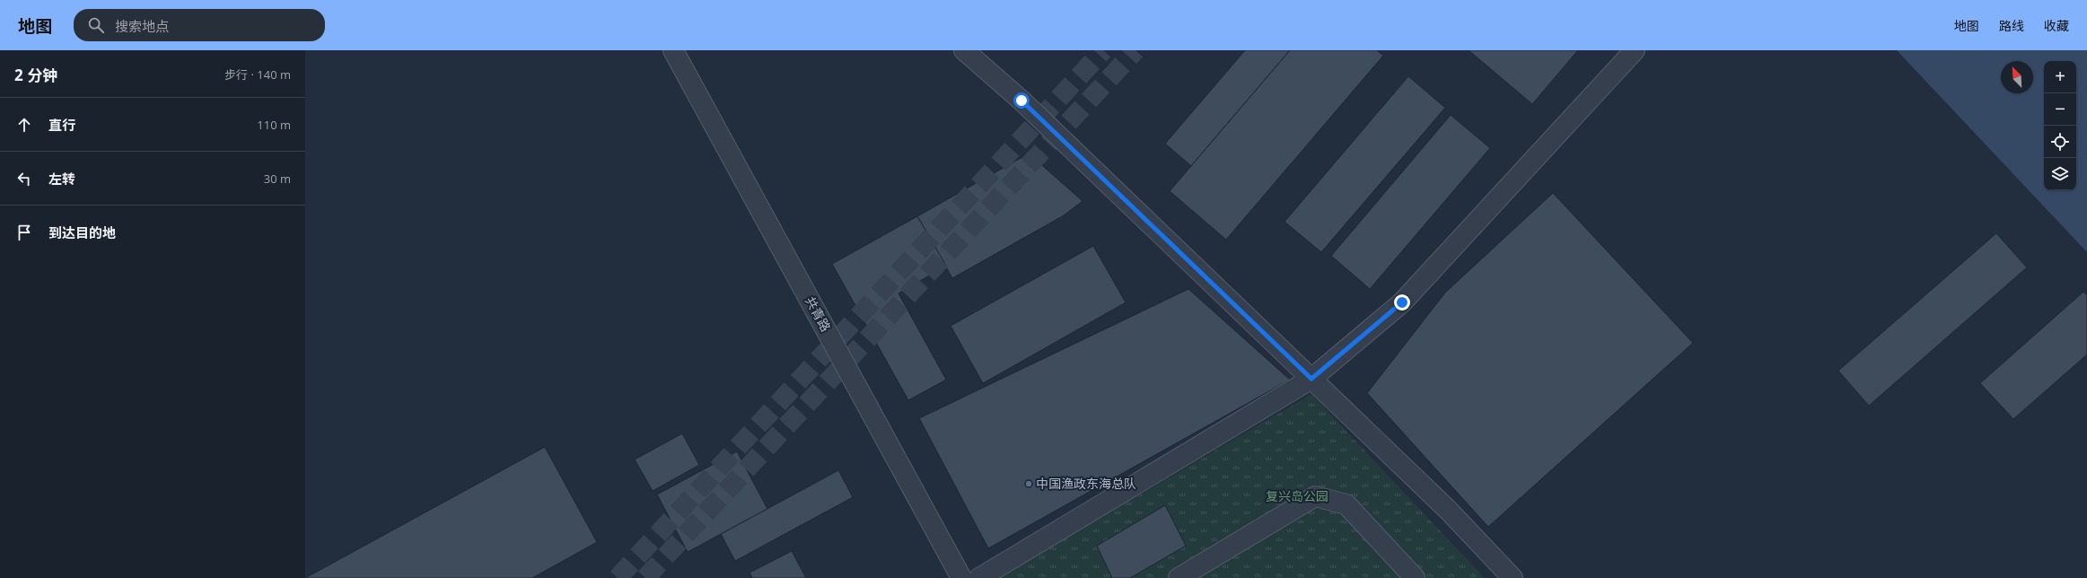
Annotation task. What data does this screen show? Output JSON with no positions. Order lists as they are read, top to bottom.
{
  "streets": {
    "street": ["共青路"]
  },
  "parks": ["复兴岛公园"],
  "places": ["中国渔政东海总队"],
  "north": "top left",
  "page": {
    "header": "地图",
    "search": "搜索地点",
    "nav": ["地图", "路线", "收藏"],
    "heading": ["2 分钟", "步行 · 140 m"],
    "map_buttons": ["+", "−"],
    "list": [
      ["直行", "110 m"],
      ["左转", "30 m"],
      "到达目的地"
    ]
  }
}
